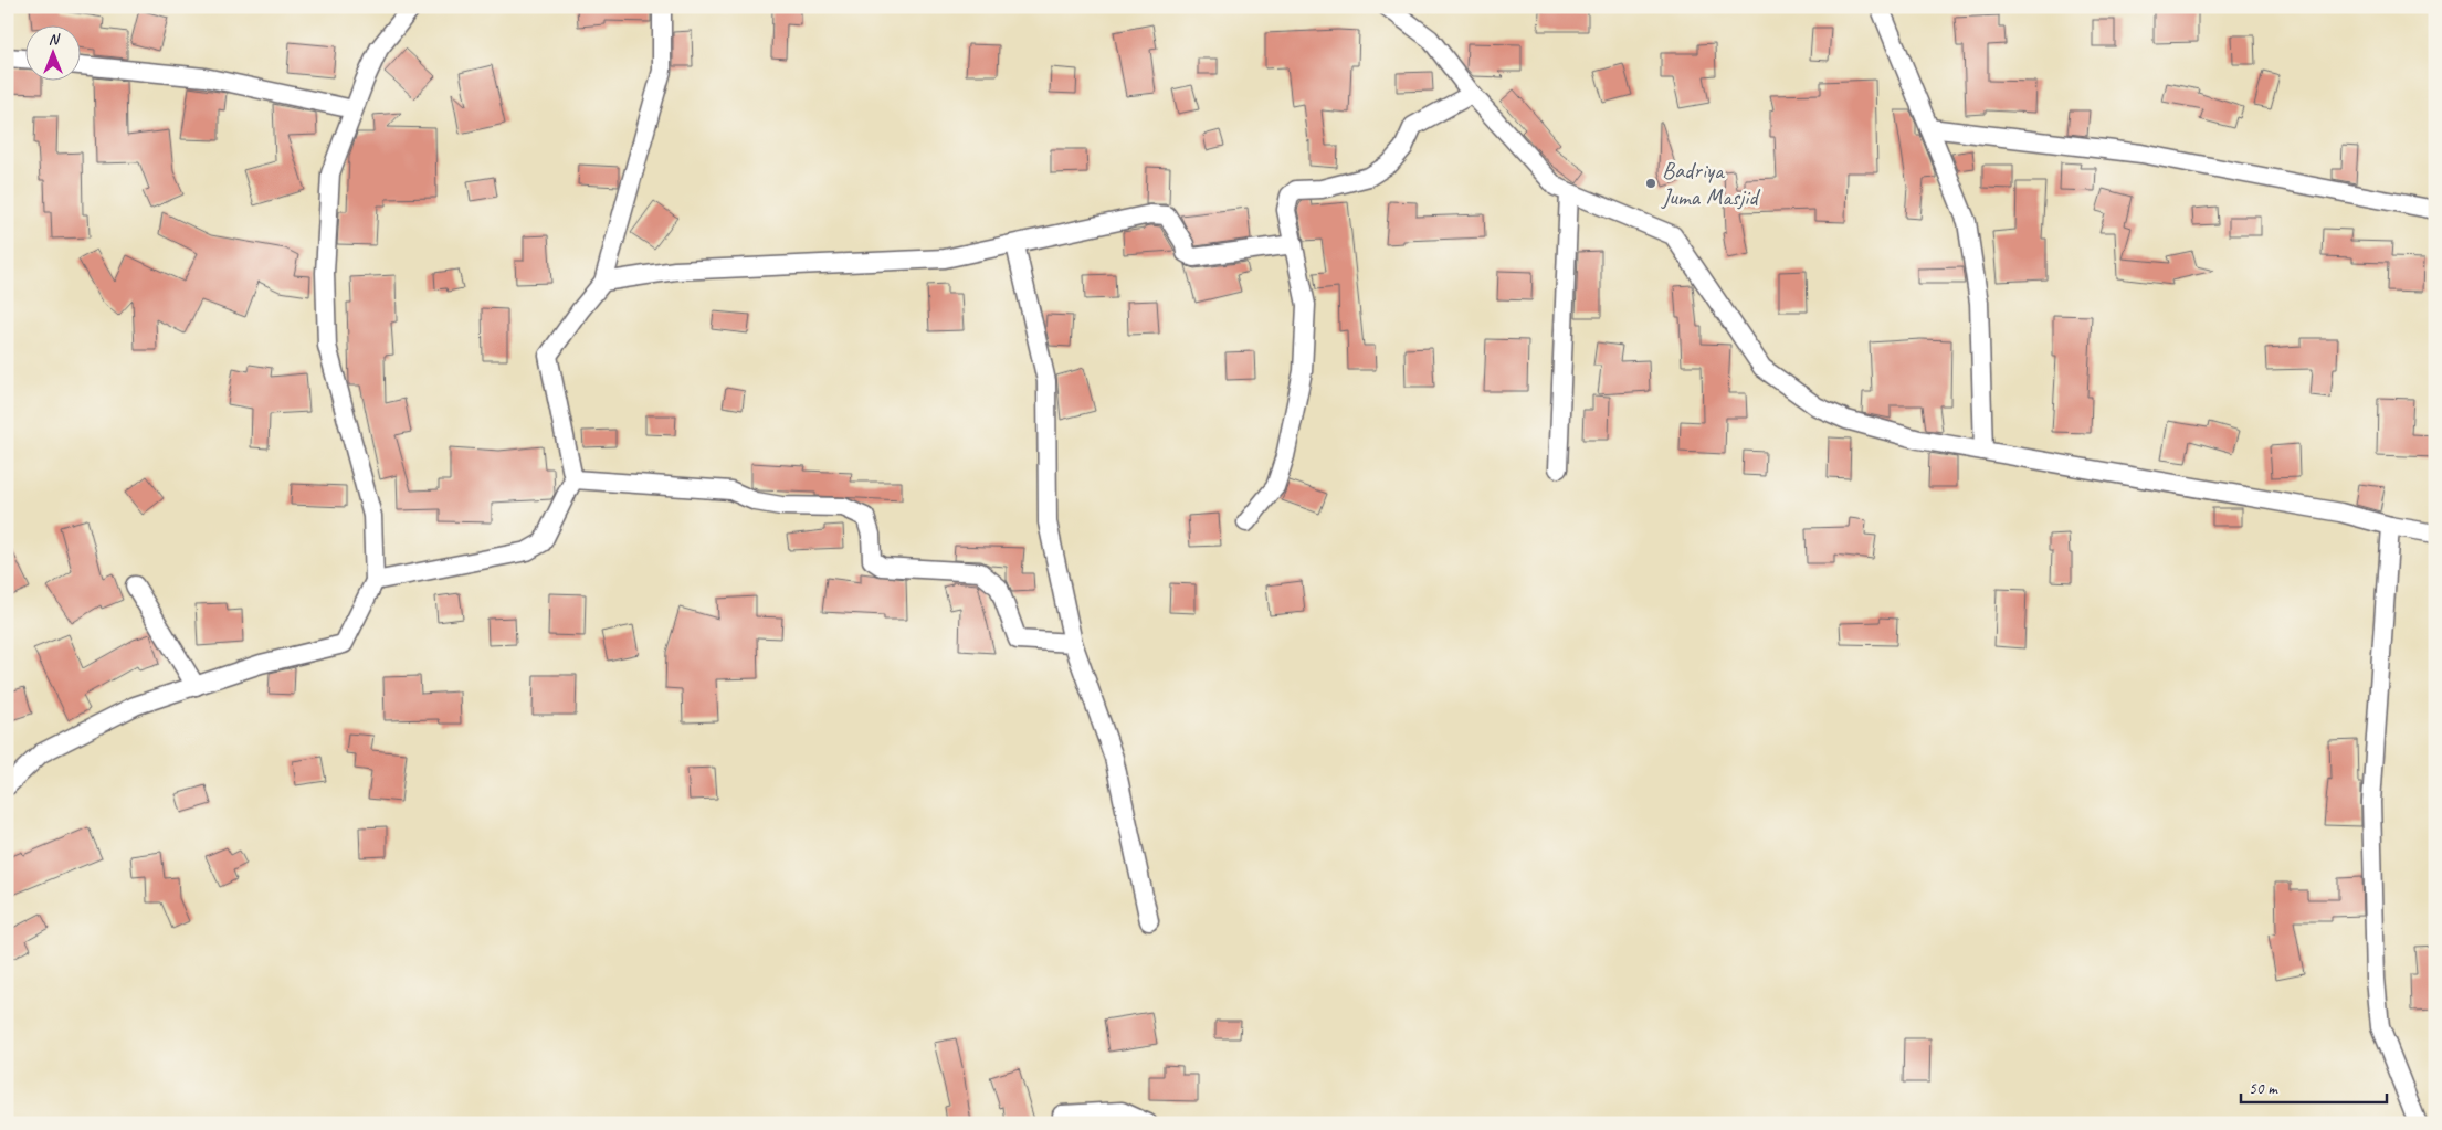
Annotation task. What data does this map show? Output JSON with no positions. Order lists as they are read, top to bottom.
{
  "places": ["Badriya Juma Masjid"],
  "scale_bar": "50 m",
  "north": "top"
}
